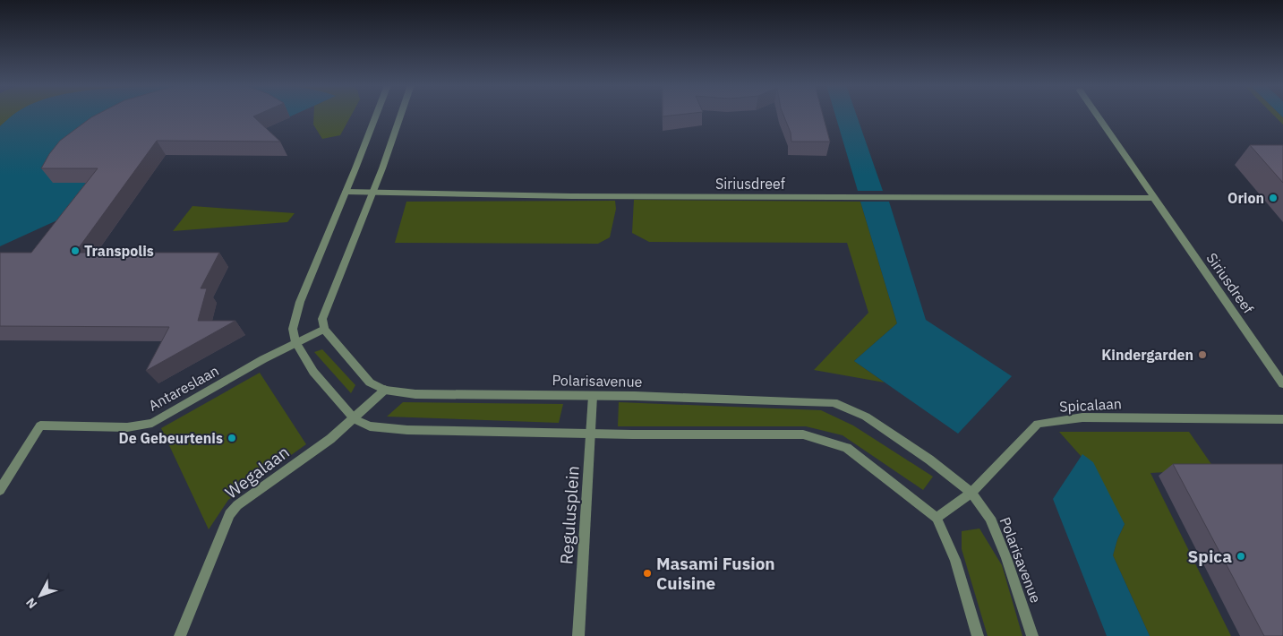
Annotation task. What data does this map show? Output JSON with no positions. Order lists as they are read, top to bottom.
{
  "streets": {
    "street": [
      "Siriusdreef",
      "Polarisavenue",
      "Antareslaan",
      "Spicalaan",
      "Wegalaan",
      "Regulusplein"
    ]
  },
  "crossings": [
    ["Polarisavenue", "Antareslaan"],
    ["Polarisavenue", "Spicalaan"],
    ["Polarisavenue", "Wegalaan"],
    ["Polarisavenue", "Regulusplein"]
  ],
  "places": [
    "Orion",
    "Transpolis",
    "Kindergarden",
    "De Gebeurtenis",
    "Spica",
    "Masami Fusion Cuisine"
  ],
  "north": "bottom left"
}
